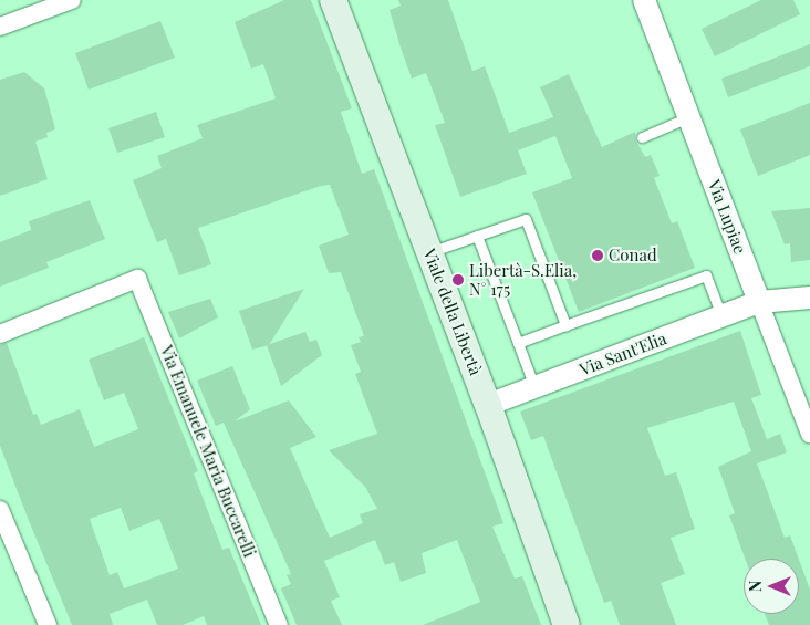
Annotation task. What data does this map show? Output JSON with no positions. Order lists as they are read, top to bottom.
{
  "streets": {
    "main road": ["Viale della Libertà"],
    "street": ["Via Lupiae", "Via Sant'Elia", "Via Emanuele Maria Buccarelli"]
  },
  "crossings": [
    ["Via Lupiae", "Via Sant'Elia"],
    ["Viale della Libertà", "Via Sant'Elia"]
  ],
  "places": ["Conad", "Libertà-S.Elia, N° 175"],
  "north": "left"
}
